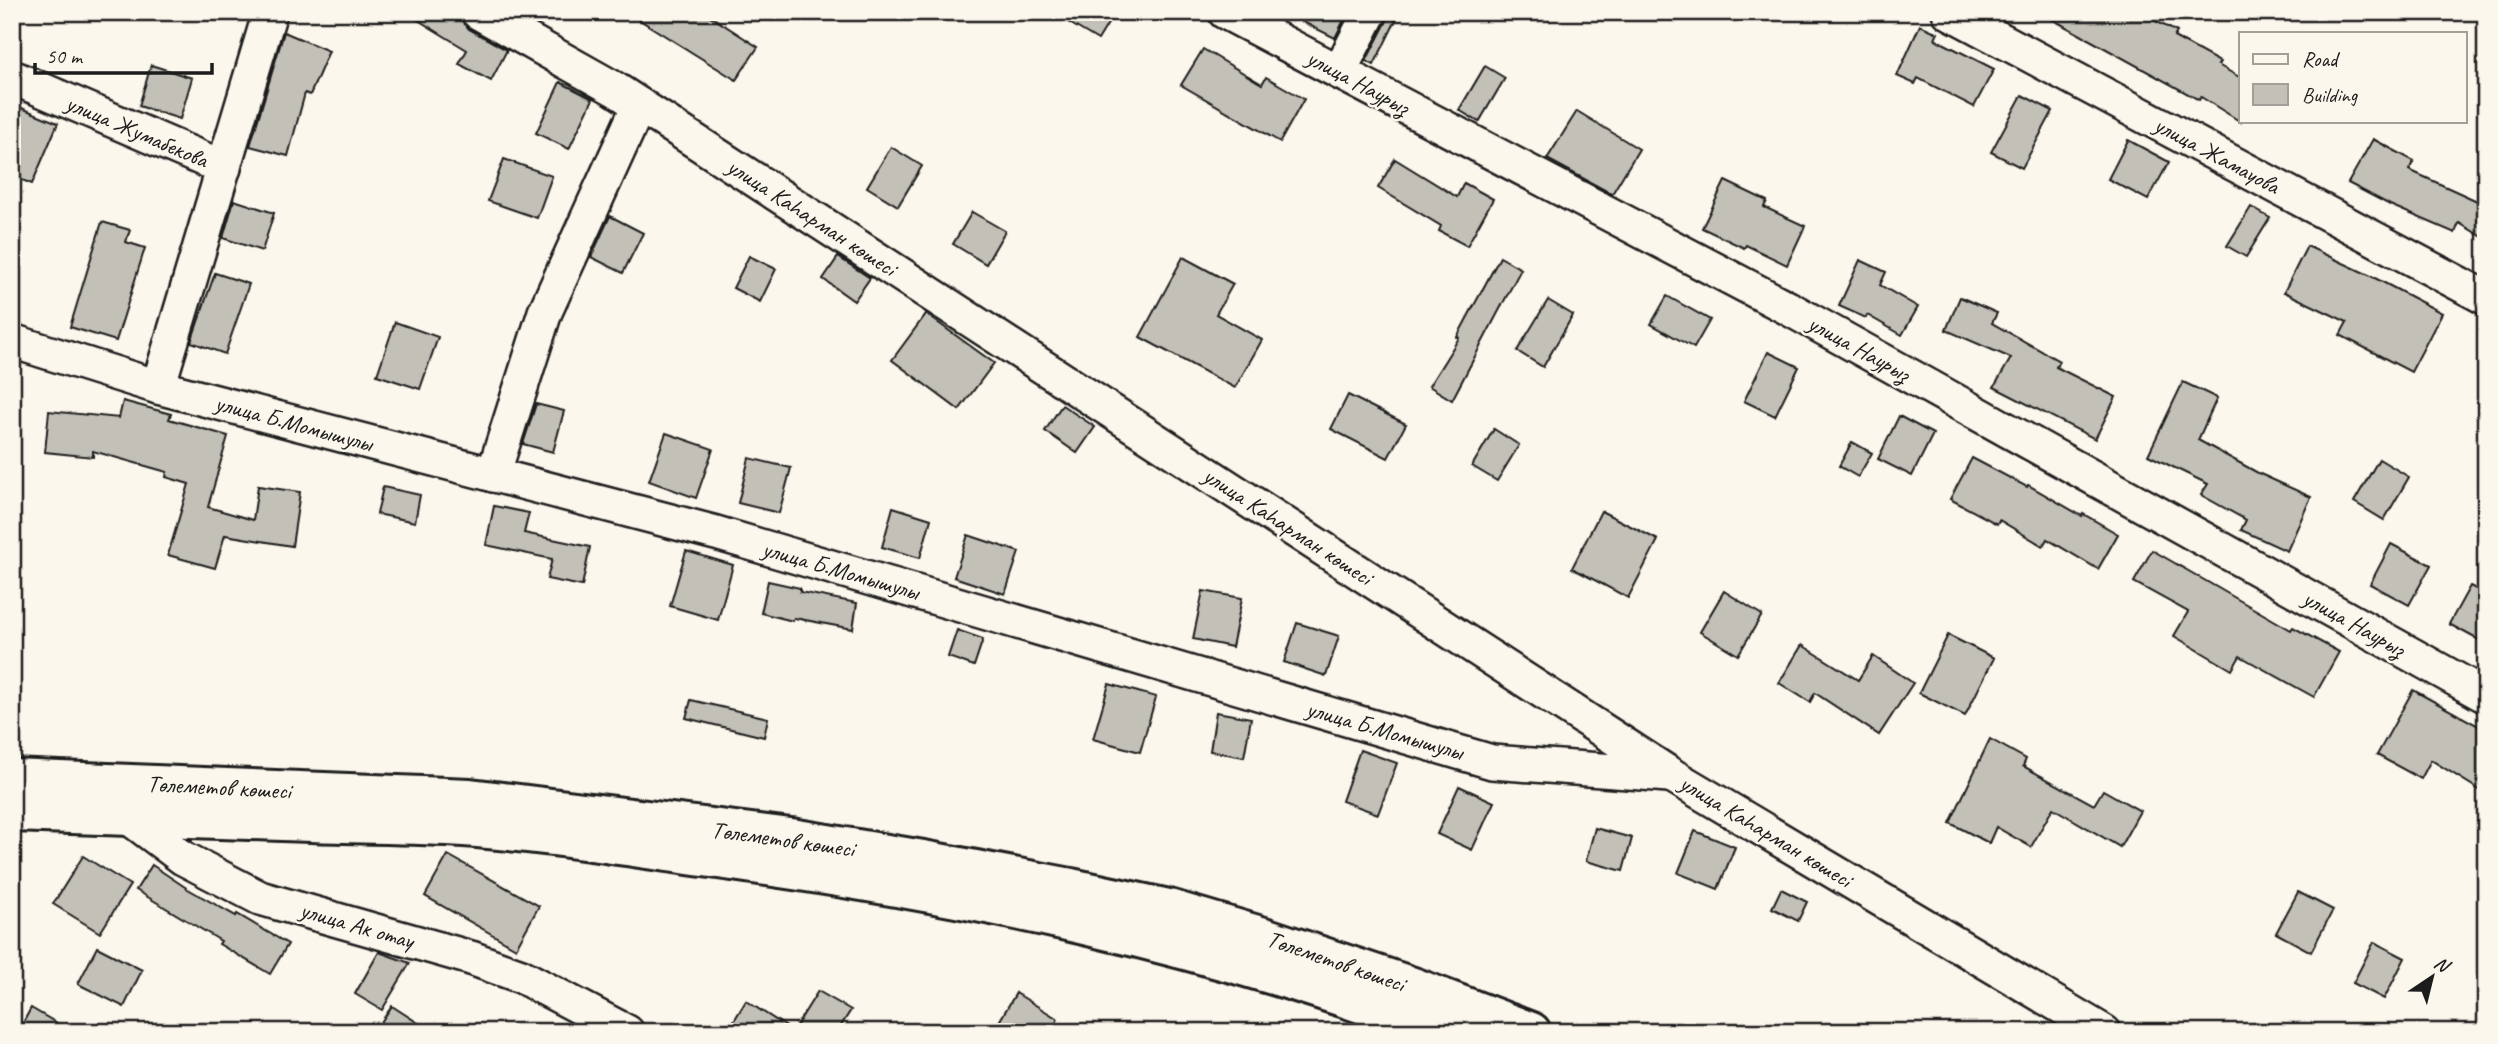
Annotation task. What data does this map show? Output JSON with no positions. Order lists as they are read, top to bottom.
{
  "streets": {
    "main road": ["Төлеметов көшесі"],
    "street": [
      "улица Наурыз",
      "улица Жумабекова",
      "улица Жамауова",
      "улица Каһарман көшесі",
      "улица Б.Момышулы",
      "улица Ак отау"
    ]
  },
  "crossings": [
    ["улица Каһарман көшесі", "улица Б.Момышулы"],
    ["Төлеметов көшесі", "улица Ак отау"]
  ],
  "legend": ["Road", "Building"],
  "scale_bar": "50 m",
  "north": "top right"
}
